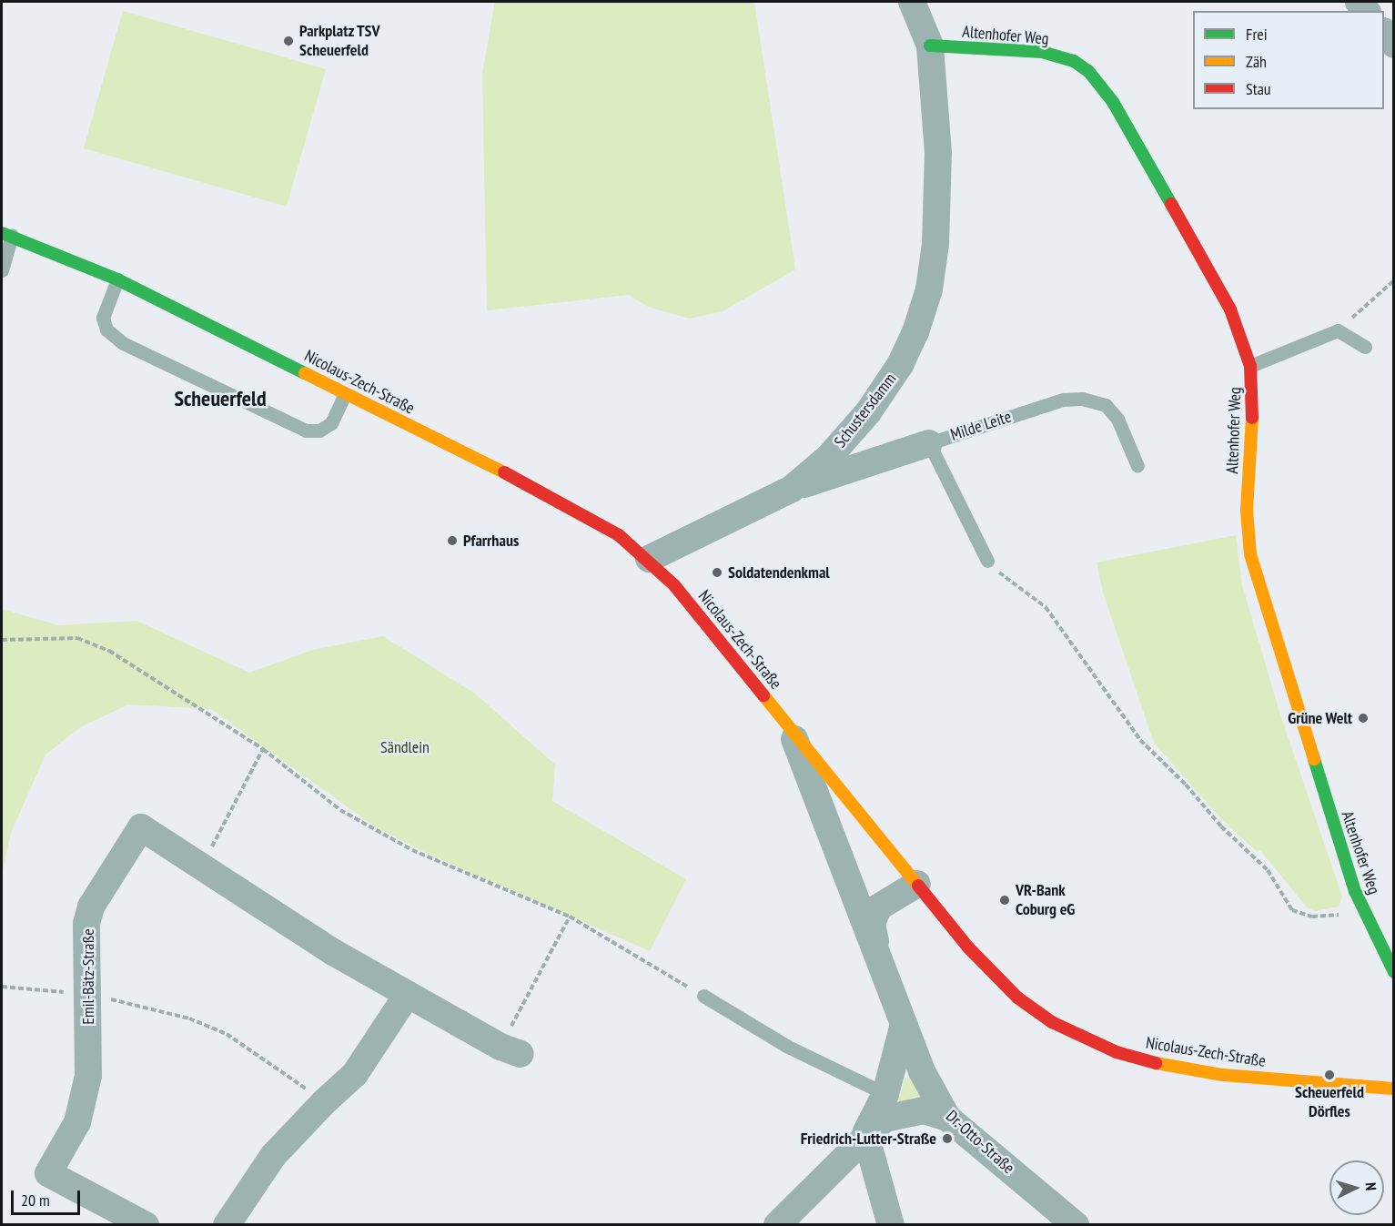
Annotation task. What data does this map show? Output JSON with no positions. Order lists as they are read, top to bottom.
{
  "streets": {
    "street": [
      "Altenhofer Weg",
      "Nicolaus-Zech-Straße",
      "Schustersdamm",
      "Milde Leite",
      "Emil-Bätz-Straße",
      "Dr.-Otto-Straße"
    ]
  },
  "crossings": [
    ["Altenhofer Weg", "Schustersdamm"],
    ["Nicolaus-Zech-Straße", "Schustersdamm"],
    ["Nicolaus-Zech-Straße", "Dr.-Otto-Straße"],
    ["Schustersdamm", "Milde Leite"]
  ],
  "districts": ["Scheuerfeld"],
  "parks": ["Sändlein"],
  "places": [
    "Parkplatz TSV Scheuerfeld",
    "Pfarrhaus",
    "Soldatendenkmal",
    "Grüne Welt",
    "VR-Bank Coburg eG",
    "Scheuerfeld Dörfles",
    "Friedrich-Lutter-Straße"
  ],
  "legend": ["Frei", "Zäh", "Stau"],
  "scale_bar": "20 m",
  "north": "right"
}
